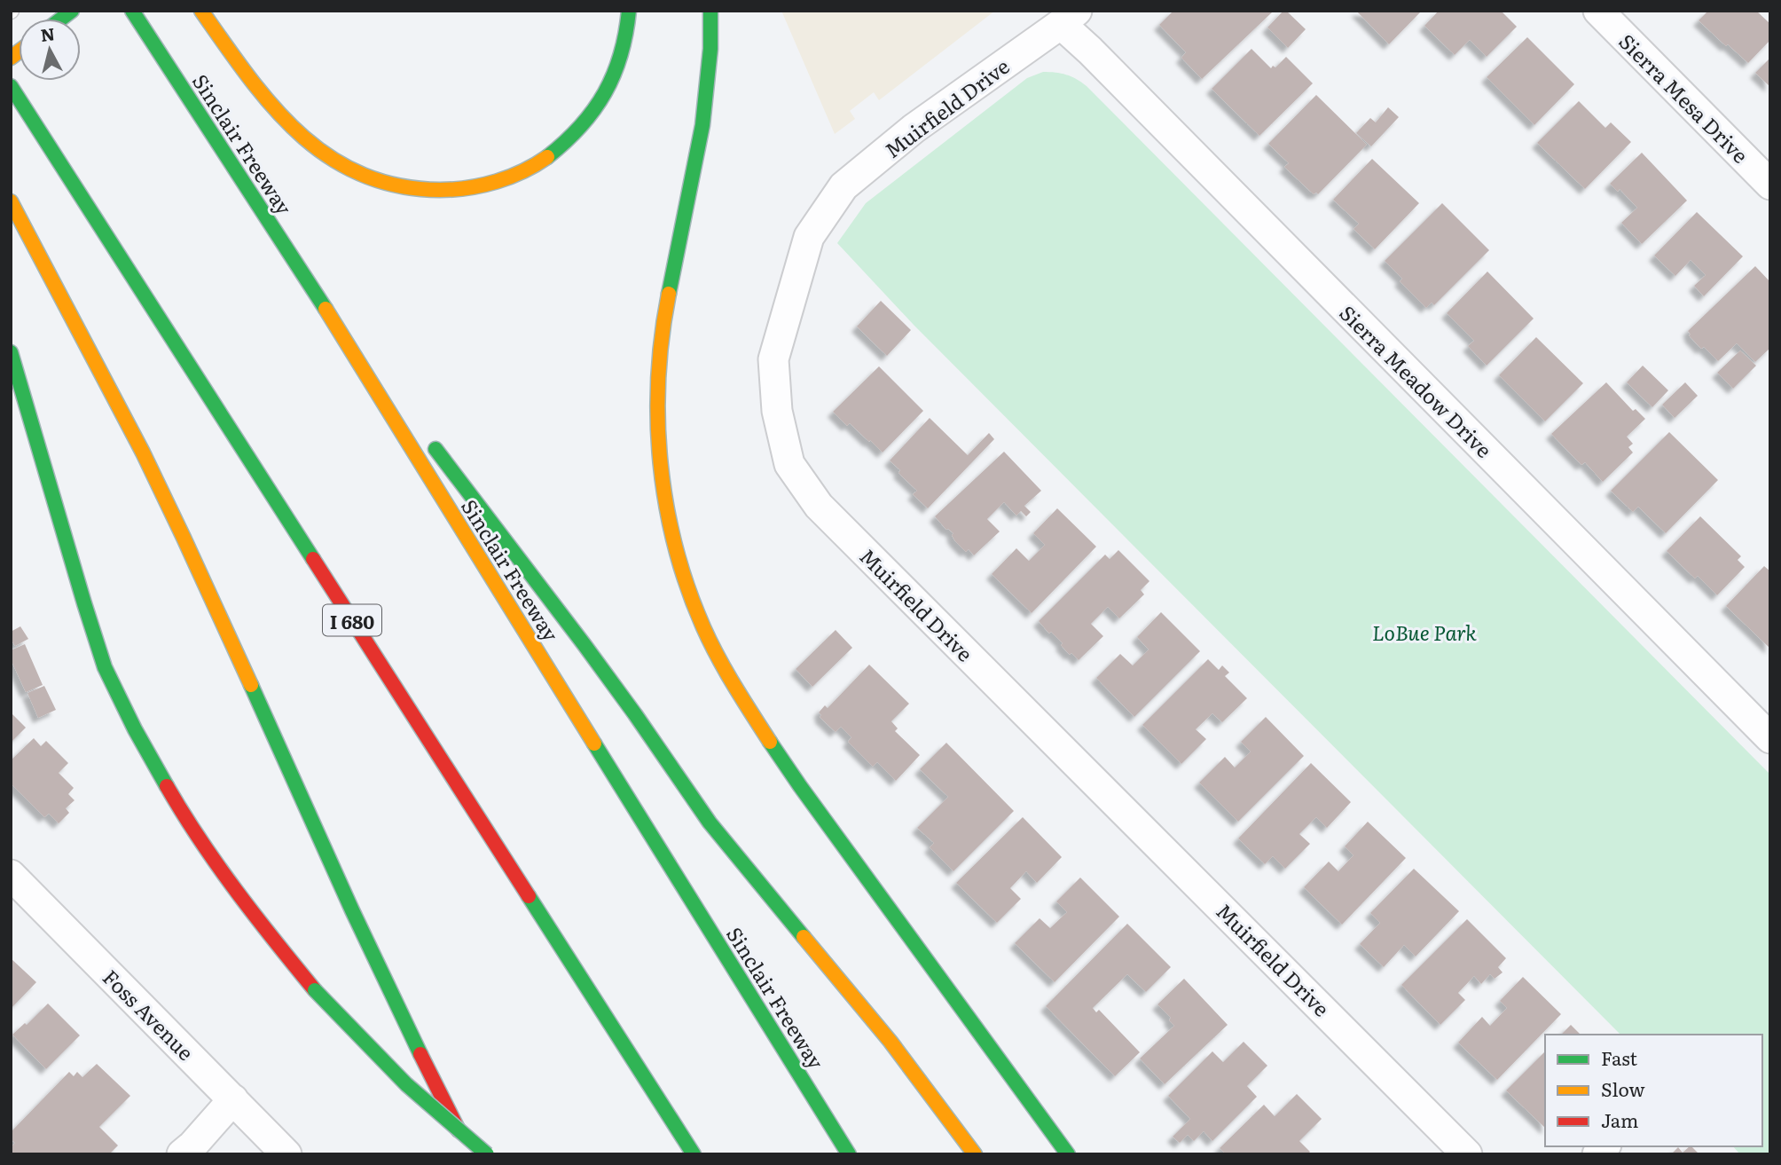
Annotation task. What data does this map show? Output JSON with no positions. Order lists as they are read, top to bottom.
{
  "streets": {
    "main road": ["Sinclair Freeway", "I 680"],
    "street": [
      "Sierra Mesa Drive",
      "Muirfield Drive",
      "Sierra Meadow Drive",
      "Foss Avenue"
    ]
  },
  "crossings": [
    ["Muirfield Drive", "Sierra Meadow Drive"]
  ],
  "parks": ["LoBue Park"],
  "legend": ["Fast", "Slow", "Jam"],
  "north": "top"
}
